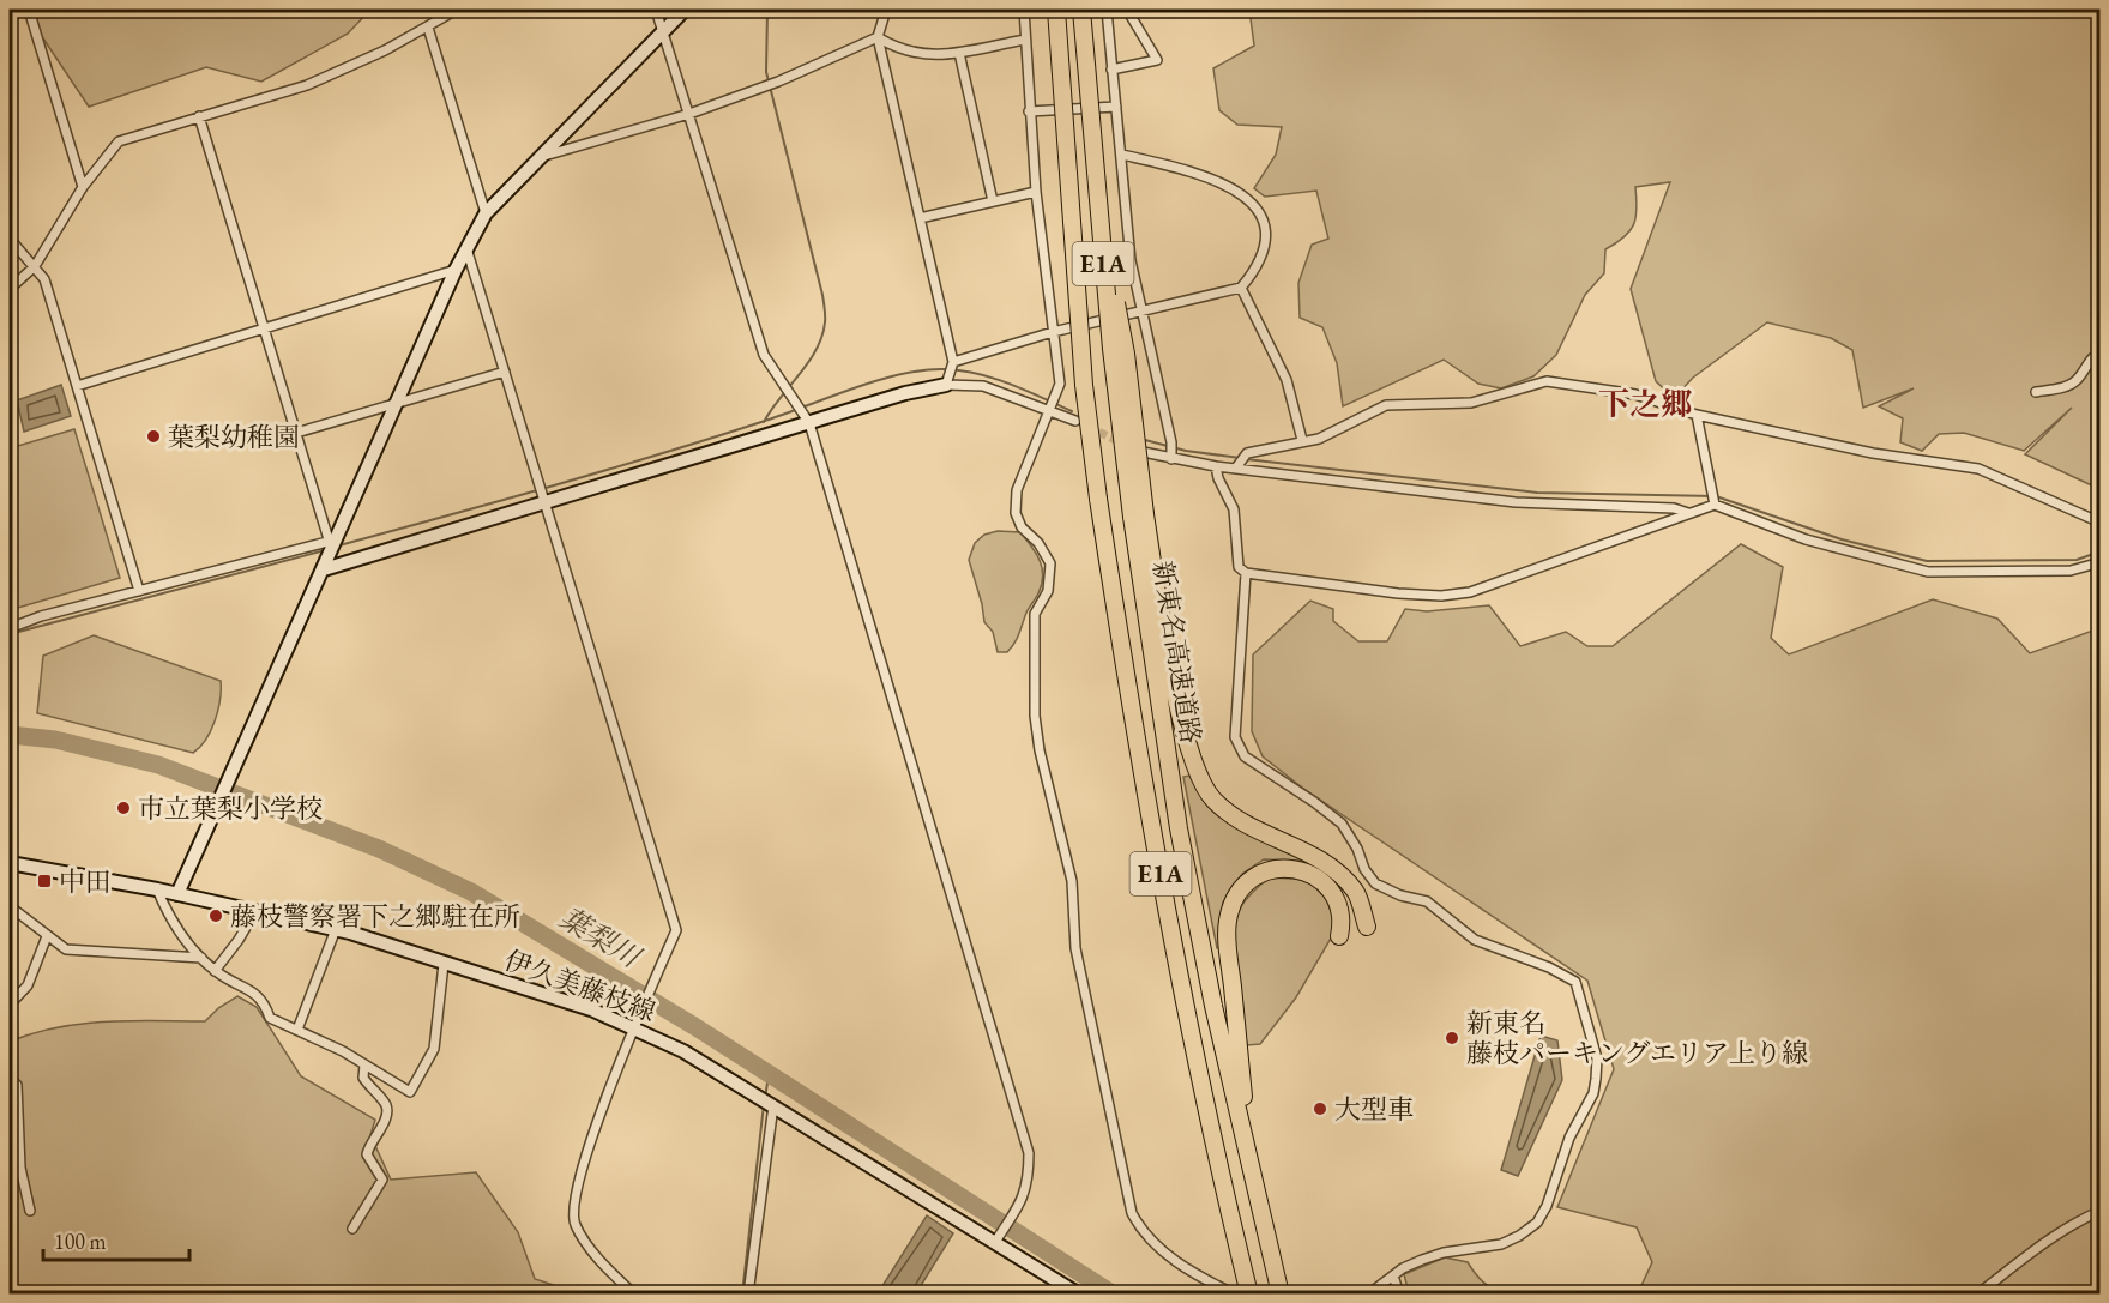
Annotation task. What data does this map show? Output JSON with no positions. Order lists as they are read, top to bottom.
{
  "streets": {
    "highway": ["E1A", "新東名高速道路"],
    "street": ["伊久美藤枝線"]
  },
  "districts": ["下之郷"],
  "water": ["葉梨川"],
  "places": {
    "other": [
      "葉梨幼稚園",
      "市立葉梨小学校",
      "藤枝警察署下之郷駐在所",
      "新東名 藤枝パーキングエリア上り線",
      "大型車"
    ],
    "transit": ["中田"]
  },
  "scale_bar": "100 m"
}
